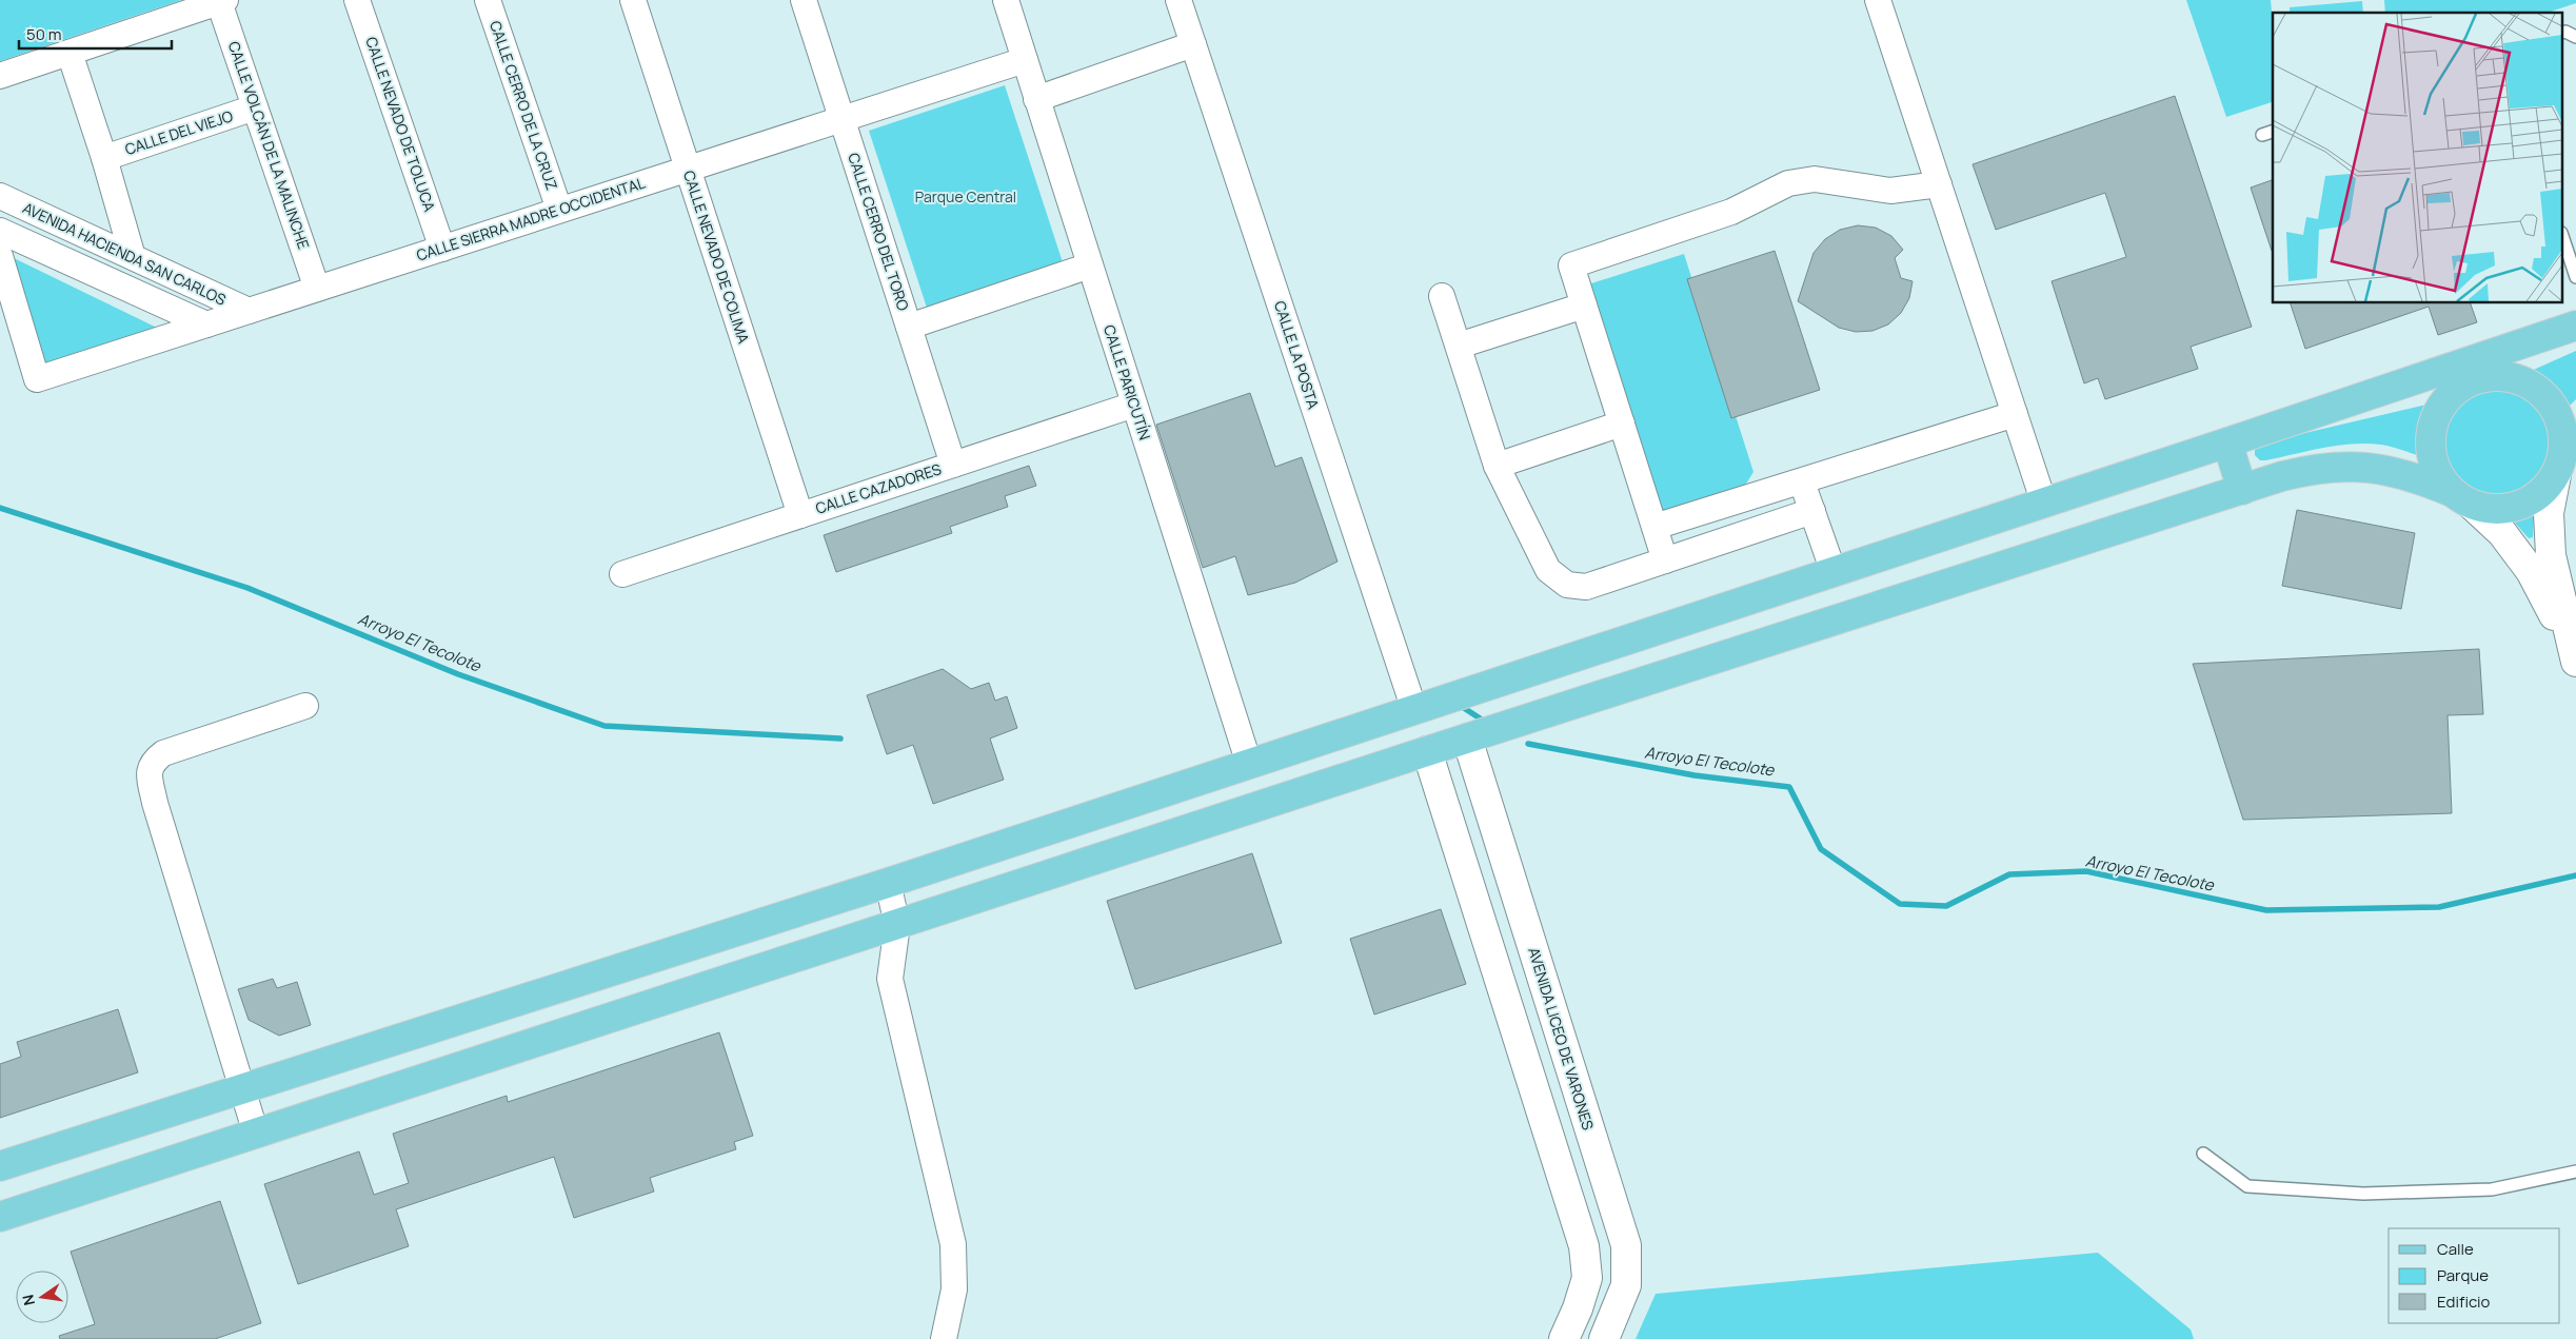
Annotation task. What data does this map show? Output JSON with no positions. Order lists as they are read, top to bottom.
{
  "streets": {
    "street": [
      "CALLE CERRO DE LA CRUZ",
      "CALLE NEVADO DE TOLUCA",
      "CALLE DEL VIEJO",
      "CALLE VOLCÁN DE LA MALINCHE",
      "CALLE SIERRA MADRE OCCIDENTAL",
      "CALLE CERRO DEL TORO",
      "AVENIDA HACIENDA SAN CARLOS",
      "CALLE NEVADO DE COLIMA",
      "CALLE LA POSTA",
      "CALLE PARICUTÍN",
      "CALLE CAZADORES",
      "AVENIDA LICEO DE VARONES"
    ]
  },
  "crossings": [
    ["CALLE CERRO DE LA CRUZ", "CALLE SIERRA MADRE OCCIDENTAL"],
    ["CALLE NEVADO DE TOLUCA", "CALLE SIERRA MADRE OCCIDENTAL"],
    ["CALLE DEL VIEJO", "CALLE VOLCÁN DE LA MALINCHE"],
    ["CALLE VOLCÁN DE LA MALINCHE", "CALLE SIERRA MADRE OCCIDENTAL"],
    ["CALLE SIERRA MADRE OCCIDENTAL", "CALLE CERRO DEL TORO"],
    ["CALLE SIERRA MADRE OCCIDENTAL", "AVENIDA HACIENDA SAN CARLOS"],
    ["CALLE SIERRA MADRE OCCIDENTAL", "CALLE NEVADO DE COLIMA"],
    ["CALLE SIERRA MADRE OCCIDENTAL", "CALLE PARICUTÍN"],
    ["CALLE CERRO DEL TORO", "CALLE CAZADORES"],
    ["CALLE NEVADO DE COLIMA", "CALLE CAZADORES"],
    ["CALLE PARICUTÍN", "CALLE CAZADORES"]
  ],
  "water": ["Arroyo El Tecolote"],
  "parks": ["Parque Central"],
  "legend": ["Calle", "Parque", "Edificio"],
  "scale_bar": "50 m",
  "north": "left"
}
